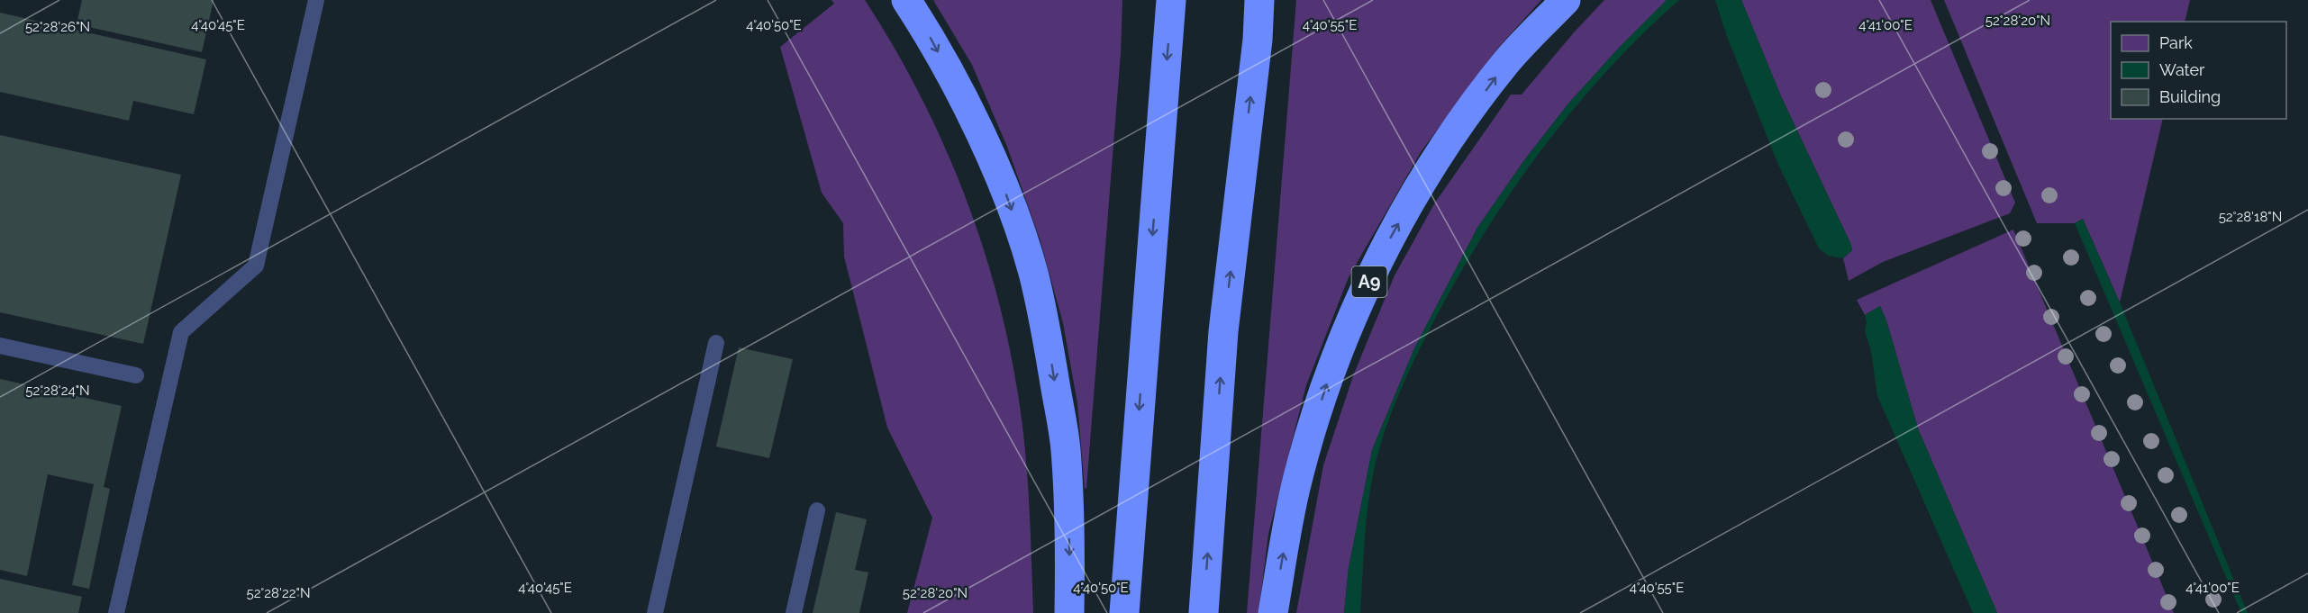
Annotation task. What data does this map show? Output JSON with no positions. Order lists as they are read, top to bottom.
{
  "streets": {
    "highway": ["A9"]
  },
  "legend": ["Park", "Water", "Building"],
  "coordinates": [
    "52°28'20\"N",
    "4°40'45\"E",
    "4°40'50\"E",
    "4°40'55\"E",
    "4°41'00\"E",
    "52°28'26\"N",
    "52°28'18\"N",
    "52°28'24\"N",
    "52°28'22\"N"
  ]
}
